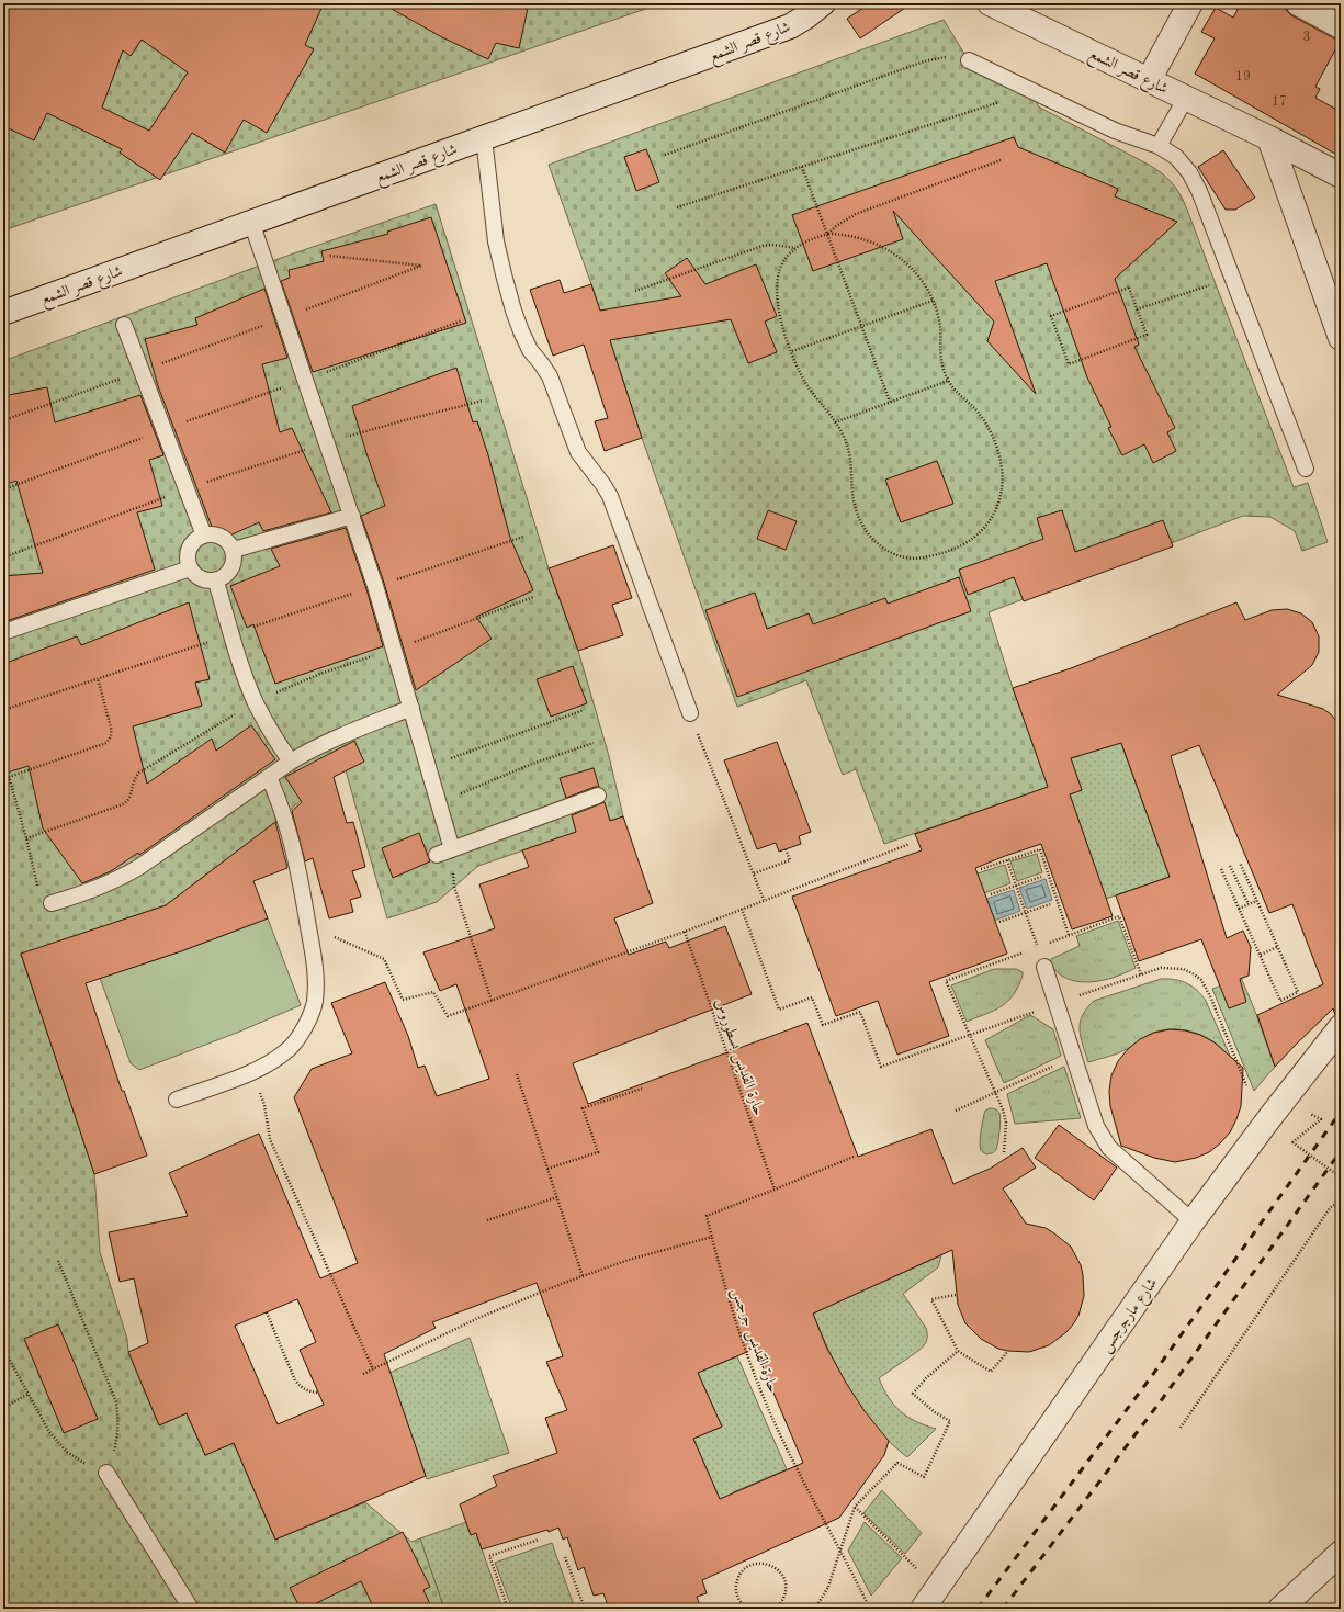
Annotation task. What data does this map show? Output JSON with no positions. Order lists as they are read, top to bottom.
{
  "streets": {
    "street": ["شارع قصر الشمع", "شارع مارجرجس"],
    "path": ["حارة القديس بسطوروس", "حارة القديس جرجس"]
  },
  "crossings": [
    ["حارة القديس بسطوروس", "حارة القديس جرجس"]
  ],
  "house_numbers": ["3", "19", "17"]
}
